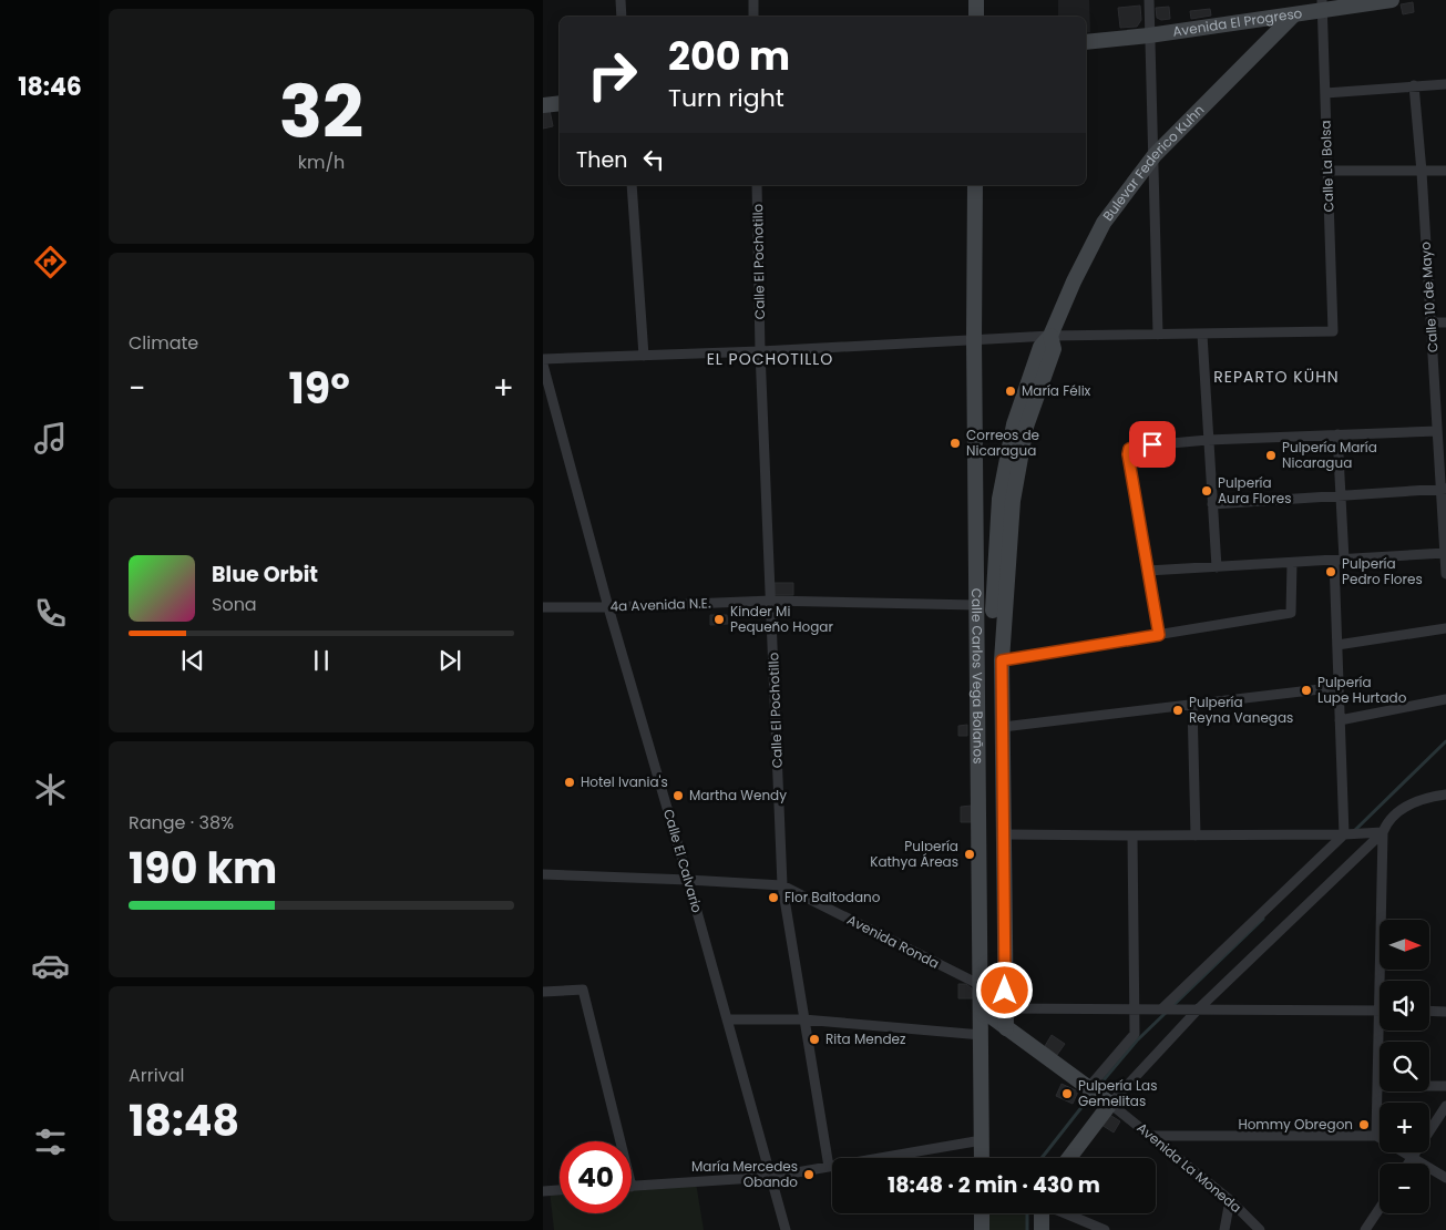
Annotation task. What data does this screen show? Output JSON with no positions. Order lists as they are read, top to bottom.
{
  "streets": {
    "street": [
      "Avenida El Progreso",
      "Bulevar Federico Kuhn",
      "Calle La Bolsa",
      "Calle El Pochotillo",
      "Calle 10 de Mayo",
      "4a Avenida N.E.",
      "Calle Carlos Vega Bolaños",
      "Calle El Calvario",
      "Avenida Ronda",
      "Avenida La Moneda"
    ]
  },
  "crossings": [
    ["Avenida El Progreso", "Bulevar Federico Kuhn"],
    ["Avenida El Progreso", "Calle La Bolsa"],
    ["Bulevar Federico Kuhn", "Calle Carlos Vega Bolaños"],
    ["Calle El Pochotillo", "4a Avenida N.E."],
    ["Calle El Pochotillo", "Avenida Ronda"],
    ["4a Avenida N.E.", "Calle Carlos Vega Bolaños"],
    ["4a Avenida N.E.", "Calle El Calvario"],
    ["Calle Carlos Vega Bolaños", "Avenida Ronda"],
    ["Calle Carlos Vega Bolaños", "Avenida La Moneda"],
    ["Calle El Calvario", "Avenida Ronda"]
  ],
  "districts": ["EL POCHOTILLO", "REPARTO KÜHN"],
  "places": [
    "María Félix",
    "Correos de Nicaragua",
    "Pulpería María Nicaragua",
    "Pulpería Aura Flores",
    "Pulpería Pedro Flores",
    "Kinder Mi Pequeño Hogar",
    "Pulpería Lupe Hurtado",
    "Pulpería Reyna Vanegas",
    "Hotel Ivania's",
    "Martha Wendy",
    "Pulpería Kathya Áreas",
    "Flor Baltodano",
    "Rita Mendez",
    "Pulpería Las Gemelitas",
    "Hommy Obregon",
    "María Mercedes Obando"
  ],
  "north": "right",
  "page": {
    "tabs": "18:46",
    "tile": [
      ["32", "km/h"],
      "Climate",
      ["Range · 38%", "190 km"],
      ["Arrival", "18:48"]
    ],
    "turn": ["200 m", "Turn right"],
    "then": "Then",
    "heat": ["−", "19°", "+"],
    "song": ["Blue Orbit", "Sona"],
    "map_buttons": ["+", "−"],
    "limit": "40",
    "trip": "18:48 · 2 min · 430 m"
  }
}
